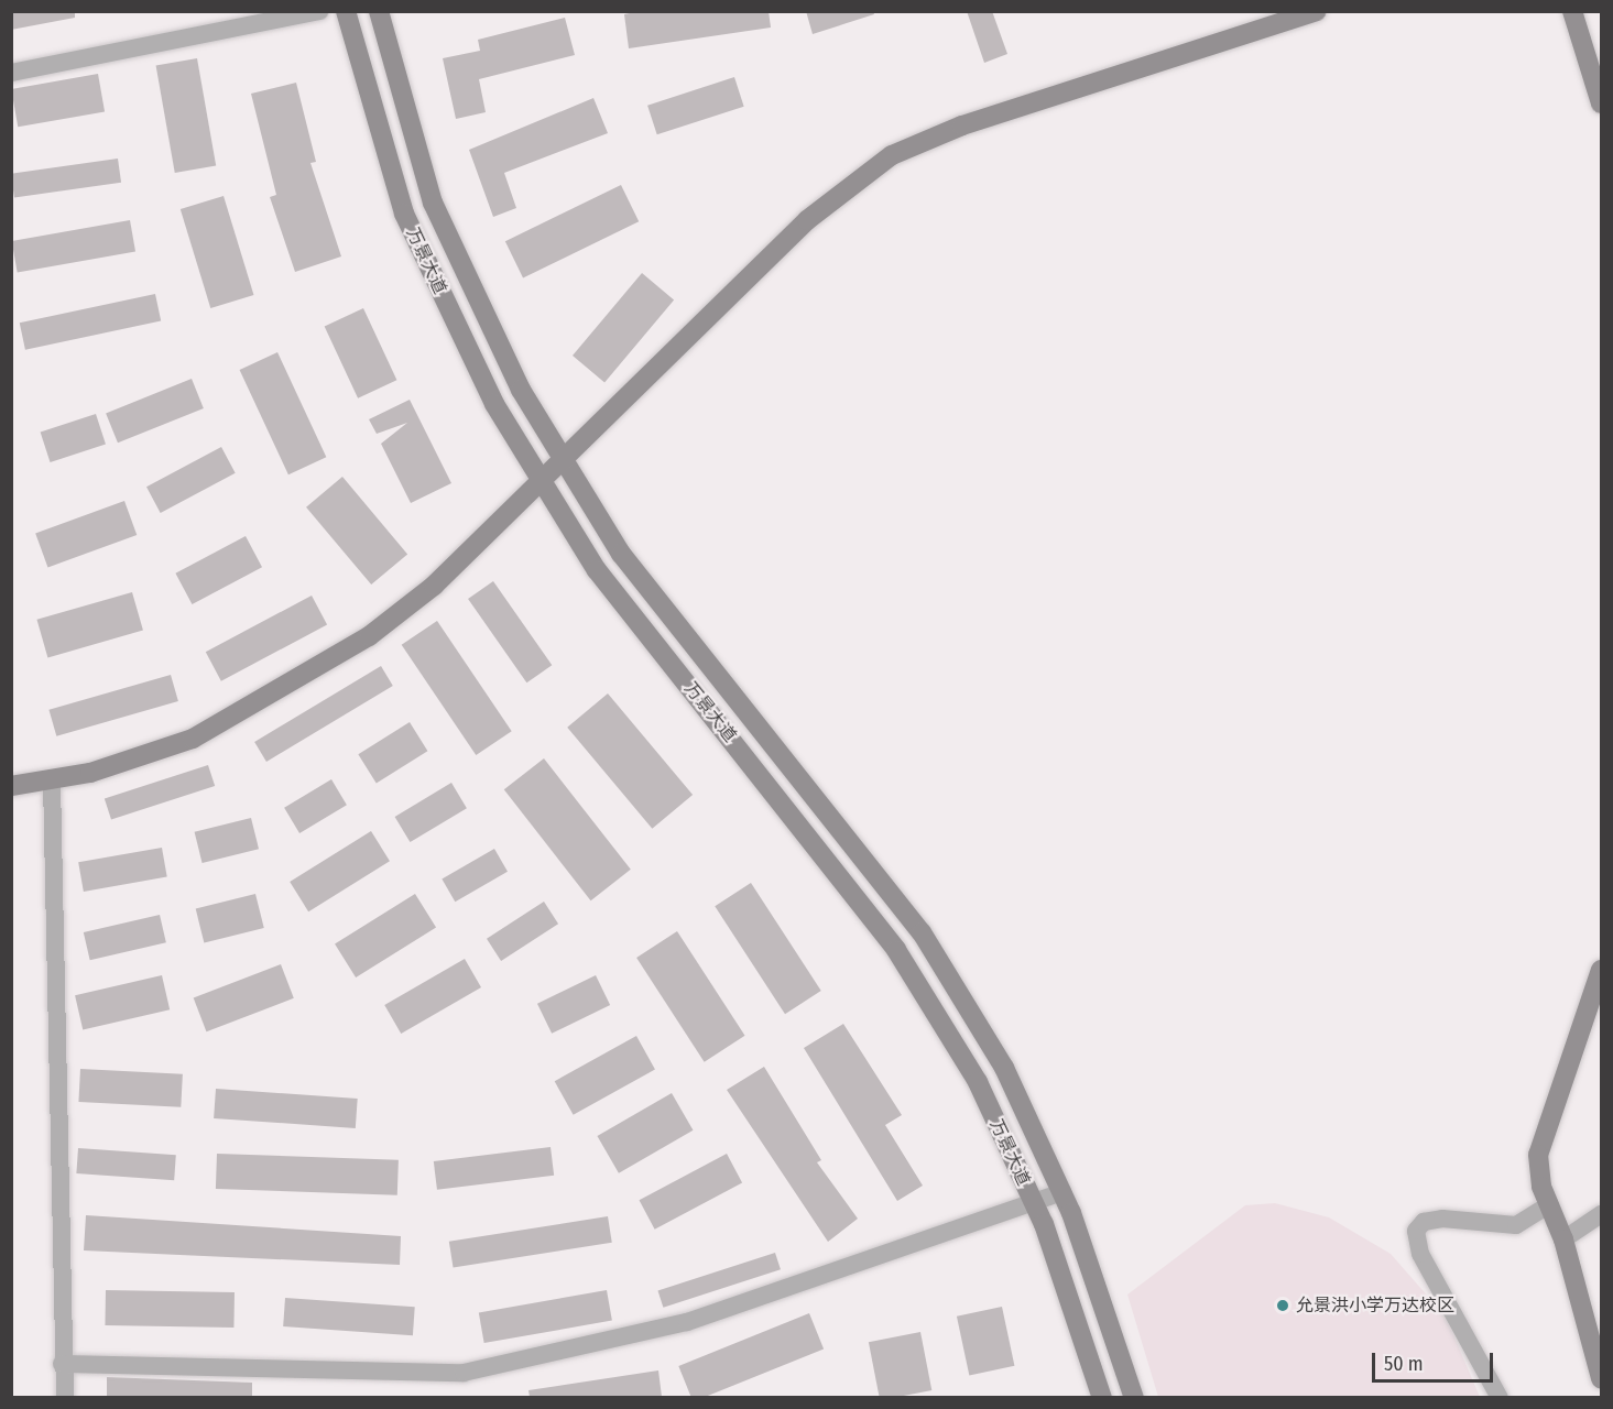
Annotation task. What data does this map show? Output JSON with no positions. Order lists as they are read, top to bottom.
{
  "streets": {
    "main road": ["万景大道"]
  },
  "places": ["允景洪小学万达校区"],
  "scale_bar": "50 m"
}
